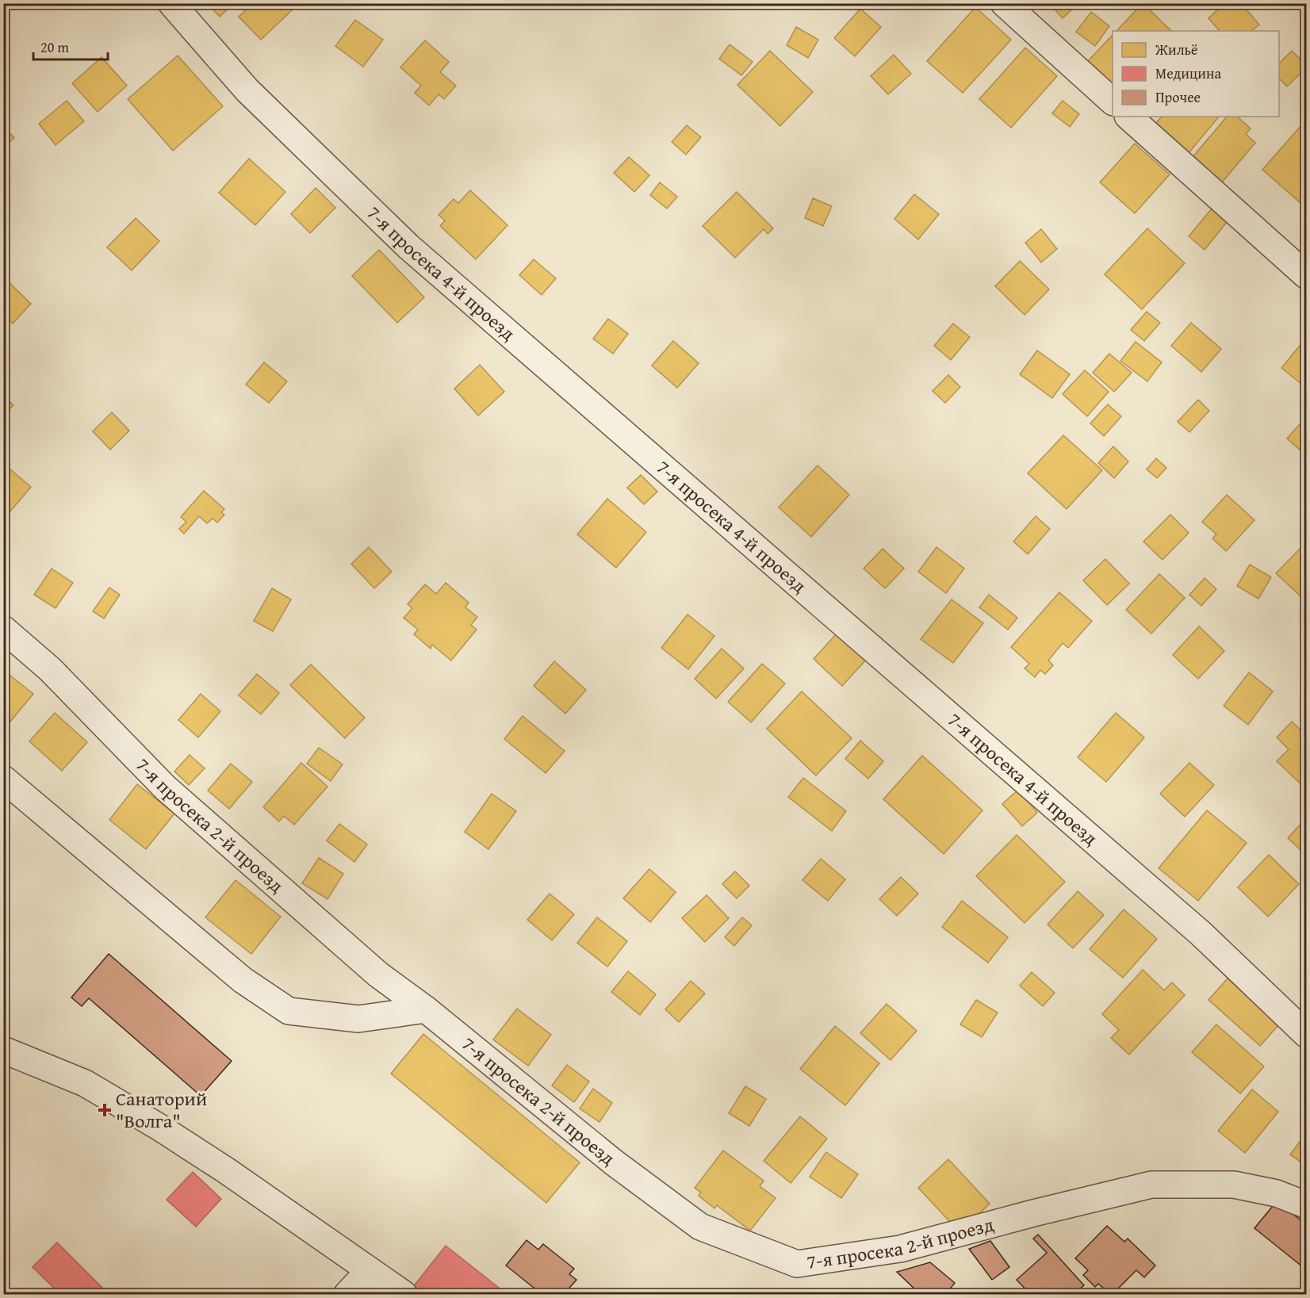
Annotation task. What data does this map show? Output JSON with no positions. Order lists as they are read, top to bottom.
{
  "streets": {
    "street": ["7-я просека 4-й проезд", "7-я просека 2-й проезд"]
  },
  "places": {
    "health": ["Санаторий \"Волга\""]
  },
  "legend": ["Жильё", "Медицина", "Прочее"],
  "scale_bar": "20 m"
}
